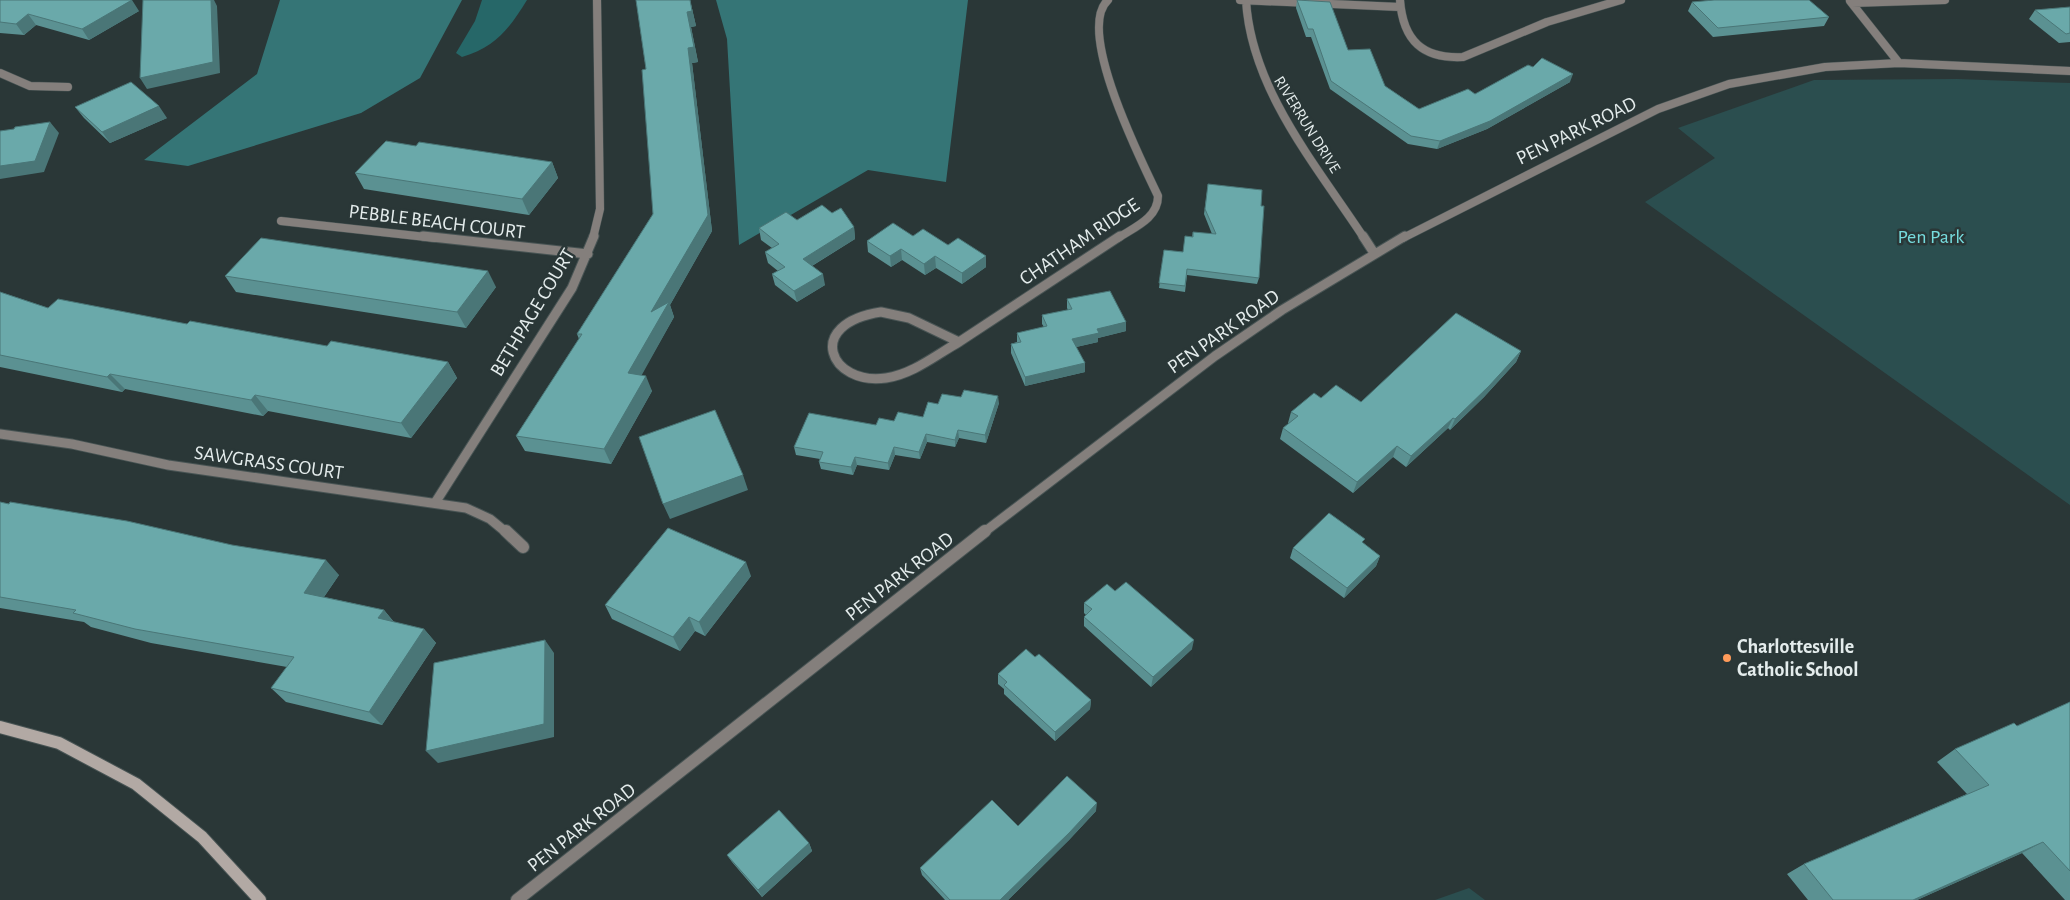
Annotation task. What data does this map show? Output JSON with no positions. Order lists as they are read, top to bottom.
{
  "streets": {
    "street": [
      "RIVERRUN DRIVE",
      "PEN PARK ROAD",
      "PEBBLE BEACH COURT",
      "CHATHAM RIDGE",
      "BETHPAGE COURT",
      "SAWGRASS COURT"
    ]
  },
  "crossings": [
    ["RIVERRUN DRIVE", "PEN PARK ROAD"],
    ["PEBBLE BEACH COURT", "BETHPAGE COURT"],
    ["BETHPAGE COURT", "SAWGRASS COURT"]
  ],
  "parks": ["Pen Park"],
  "places": ["Charlottesville Catholic School"]
}
